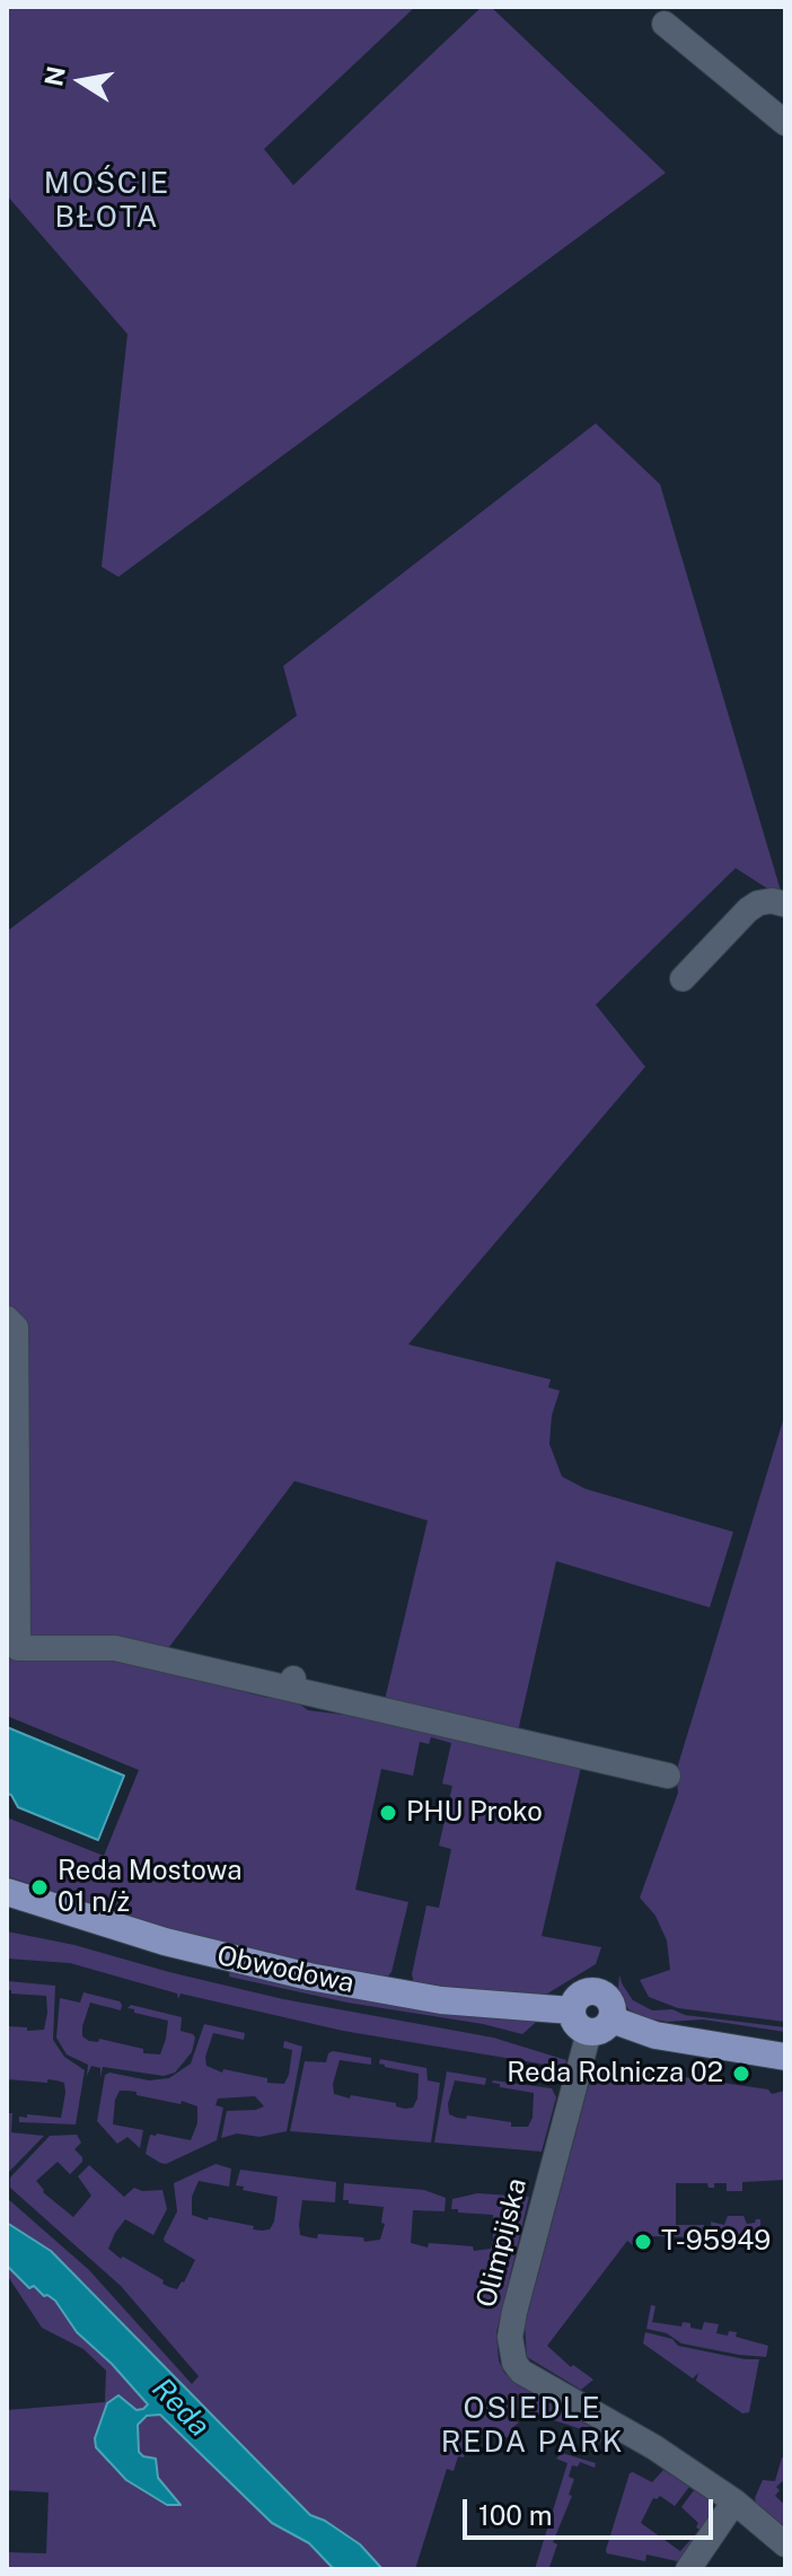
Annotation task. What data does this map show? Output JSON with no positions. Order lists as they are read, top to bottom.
{
  "streets": {
    "main road": ["Obwodowa"],
    "street": ["Olimpijska"]
  },
  "crossings": [
    ["Obwodowa", "Olimpijska"]
  ],
  "districts": ["MOŚCIE BŁOTA", "OSIEDLE REDA PARK"],
  "water": ["Reda"],
  "places": [
    "PHU Proko",
    "Reda Mostowa 01 n/ż",
    "Reda Rolnicza 02",
    "T-95949"
  ],
  "scale_bar": "100 m",
  "north": "left"
}
